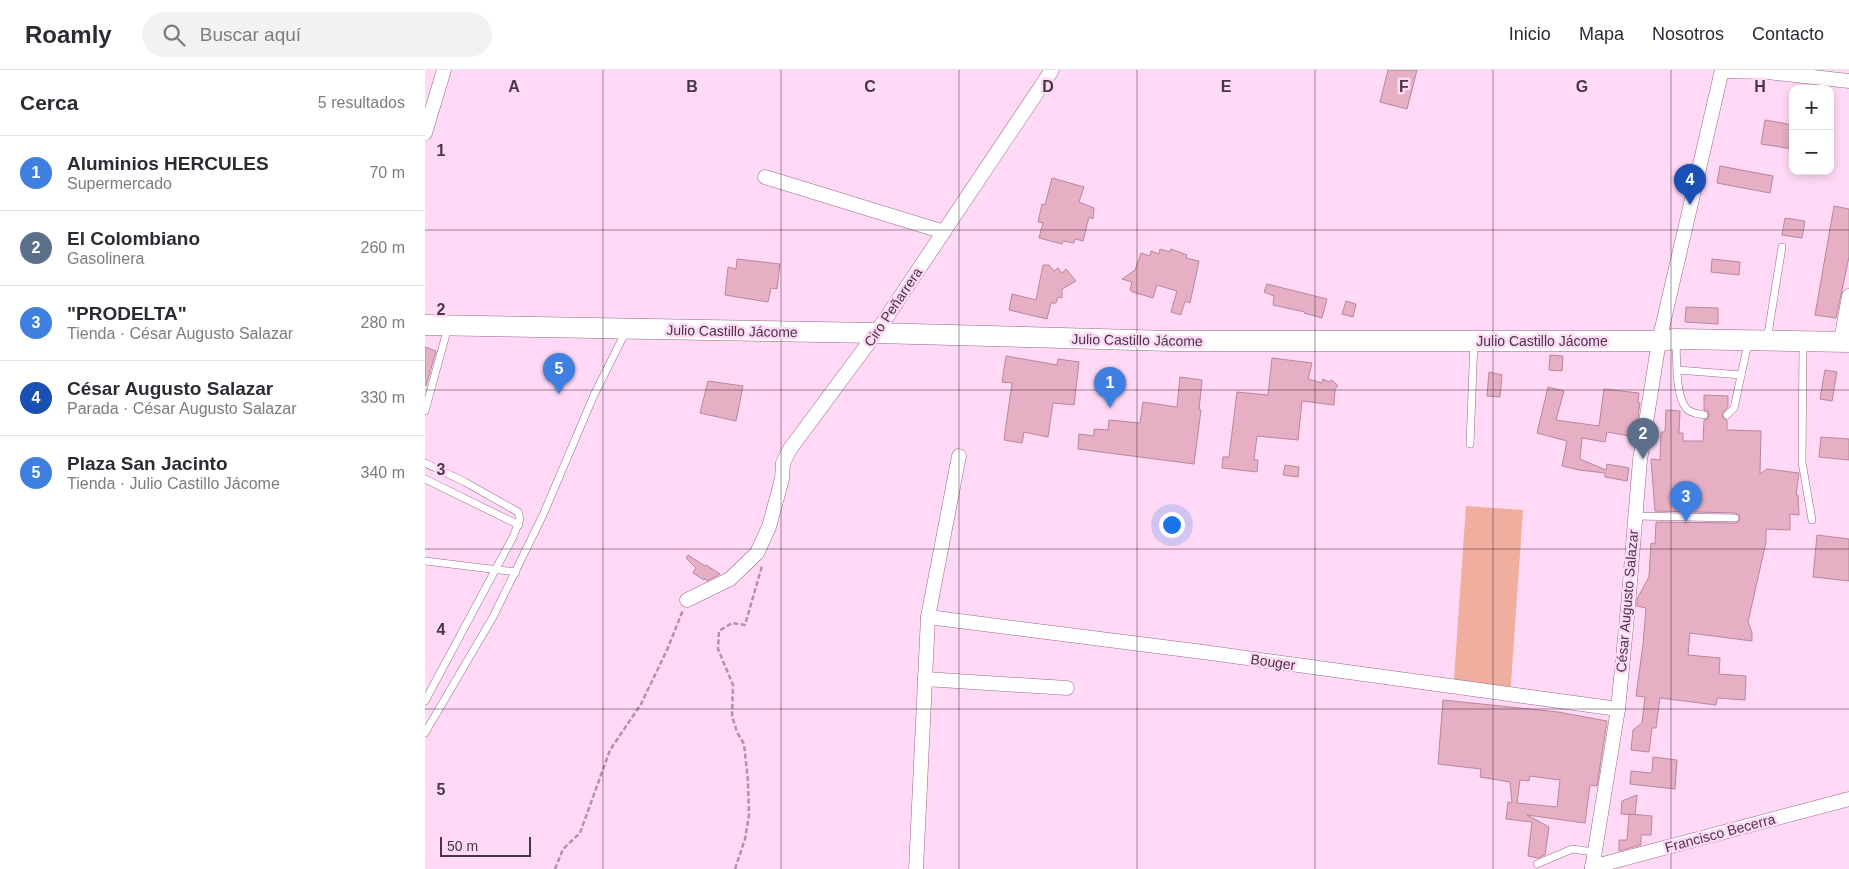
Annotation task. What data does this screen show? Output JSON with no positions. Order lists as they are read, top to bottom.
{
  "streets": {
    "main road": ["Julio Castillo Jácome"],
    "street": [
      "Ciro Peñarrera",
      "César Augusto Salazar",
      "Bouger",
      "Francisco Becerra"
    ]
  },
  "crossings": [
    ["Ciro Peñarrera", "Julio Castillo Jácome"],
    ["Julio Castillo Jácome", "César Augusto Salazar"],
    ["César Augusto Salazar", "Bouger"],
    ["César Augusto Salazar", "Francisco Becerra"]
  ],
  "scale_bar": "50 m",
  "page": {
    "header": "Roamly",
    "search": "Buscar aquí",
    "nav": [
      "Inicio",
      "Mapa",
      "Nosotros",
      "Contacto"
    ],
    "heading": ["Cerca", "5 resultados"],
    "map_buttons": ["+", "−"],
    "list": [
      {
        "mark": "1",
        "name": "Aluminios HERCULES",
        "note": "Supermercado",
        "value": "70 m"
      },
      {
        "mark": "2",
        "name": "El Colombiano",
        "note": "Gasolinera",
        "value": "260 m"
      },
      {
        "mark": "3",
        "name": "\"PRODELTA\"",
        "note": "Tienda · César Augusto Salazar",
        "value": "280 m"
      },
      {
        "mark": "4",
        "name": "César Augusto Salazar",
        "note": "Parada · César Augusto Salazar",
        "value": "330 m"
      },
      {
        "mark": "5",
        "name": "Plaza San Jacinto",
        "note": "Tienda · Julio Castillo Jácome",
        "value": "340 m"
      }
    ],
    "pins": [
      "4",
      "5",
      "1",
      "2",
      "3"
    ],
    "scale": "50 m"
  },
  "grid": {
    "columns": [
      "A",
      "B",
      "C",
      "D",
      "E",
      "F",
      "G",
      "H"
    ],
    "rows": [
      "1",
      "2",
      "3",
      "4",
      "5"
    ]
  }
}
